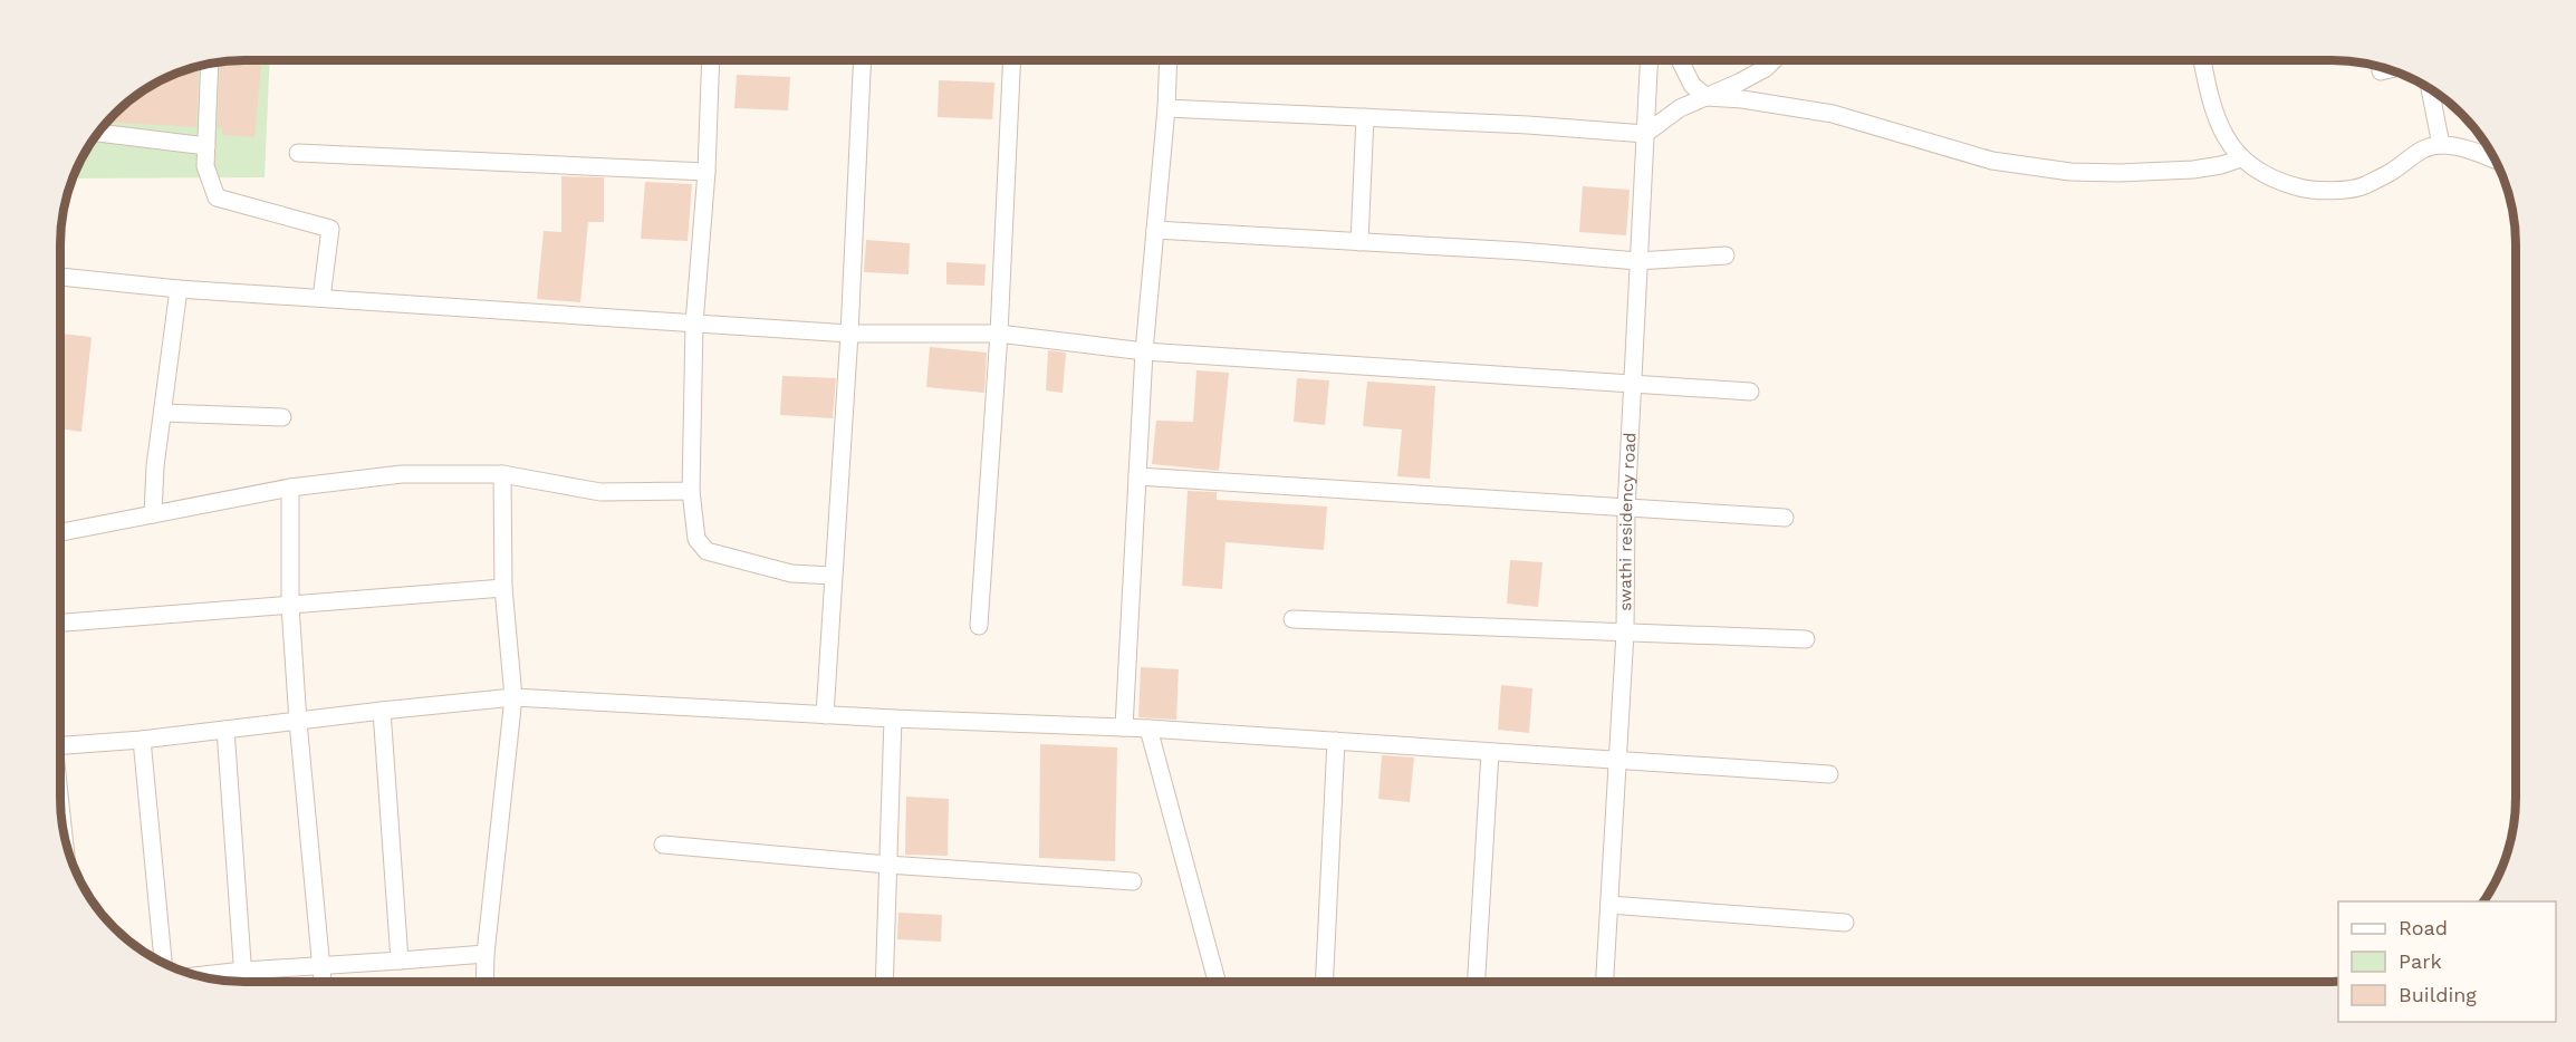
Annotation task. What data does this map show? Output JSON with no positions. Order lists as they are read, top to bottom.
{
  "streets": {
    "street": ["swathi residency road"]
  },
  "legend": ["Road", "Park", "Building"]
}
